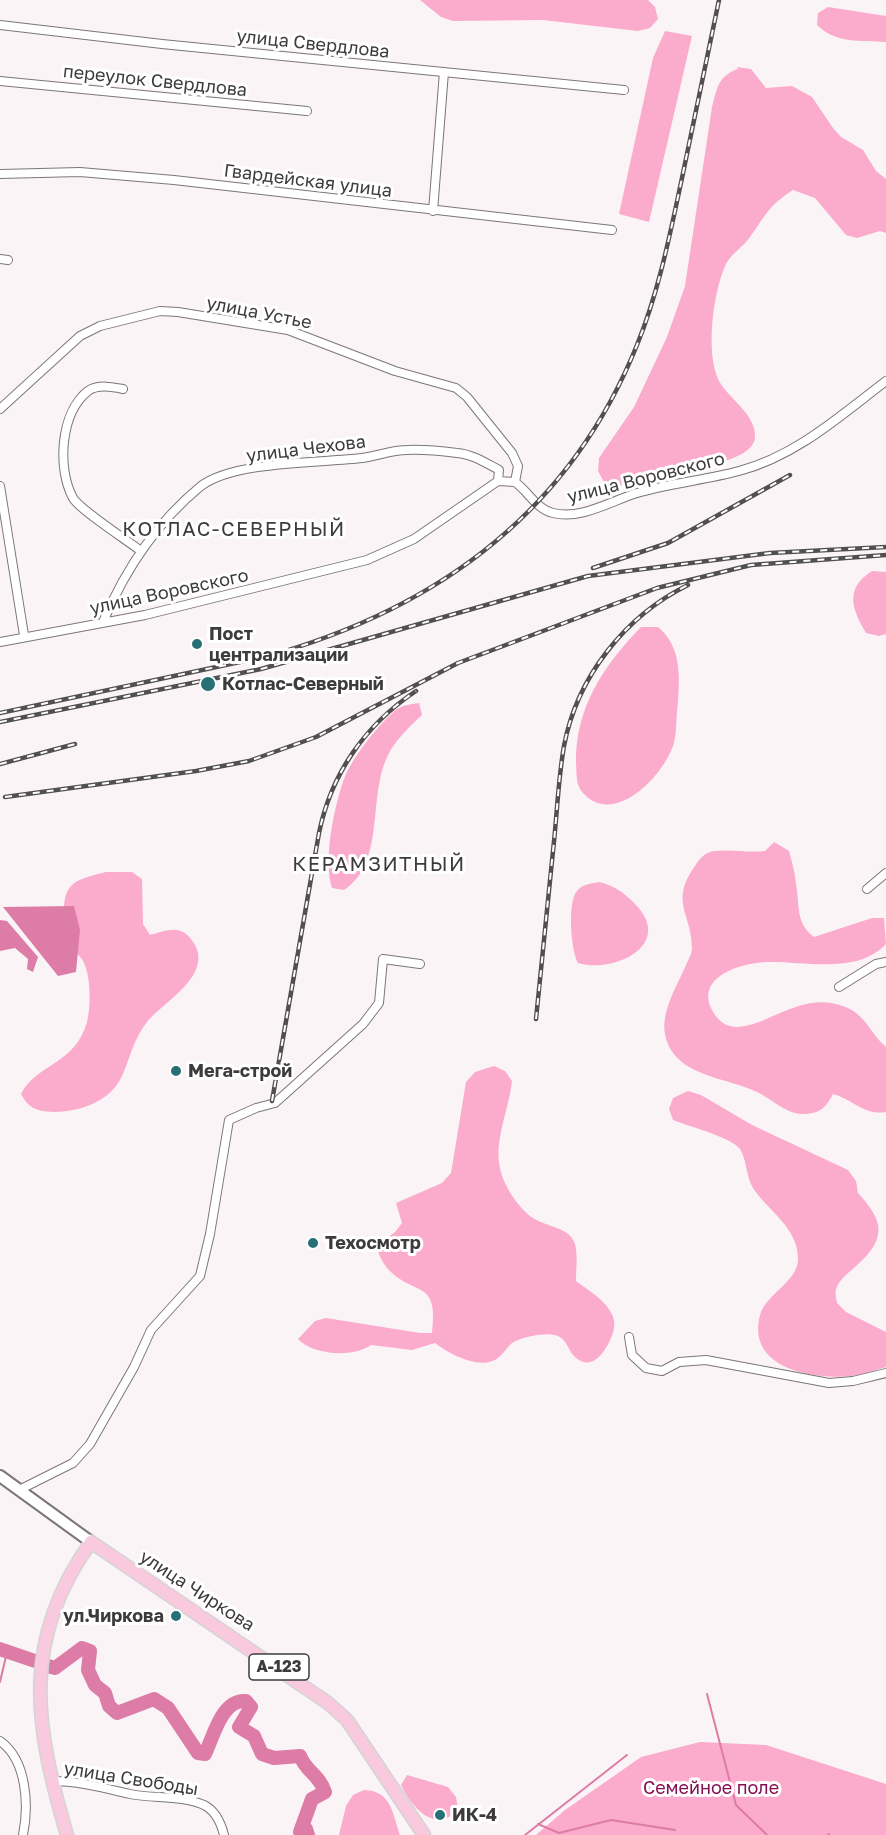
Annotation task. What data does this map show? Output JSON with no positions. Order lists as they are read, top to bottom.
{
  "streets": {
    "main road": ["улица Чиркова", "А-123"],
    "street": [
      "улица Свердлова",
      "переулок Свердлова",
      "Гвардейская улица",
      "улица Устье",
      "улица Чехова",
      "улица Воровского",
      "улица Свободы"
    ]
  },
  "crossings": [
    ["улица Устье", "улица Воровского"],
    ["улица Чехова", "улица Воровского"]
  ],
  "districts": ["КОТЛАС-СЕВЕРНЫЙ", "КЕРАМЗИТНЫЙ"],
  "parks": ["Семейное поле"],
  "places": [
    "Пост централизации",
    "Котлас-Северный",
    "Мега-строй",
    "Техосмотр",
    "ул.Чиркова",
    "ИК-4"
  ]
}
